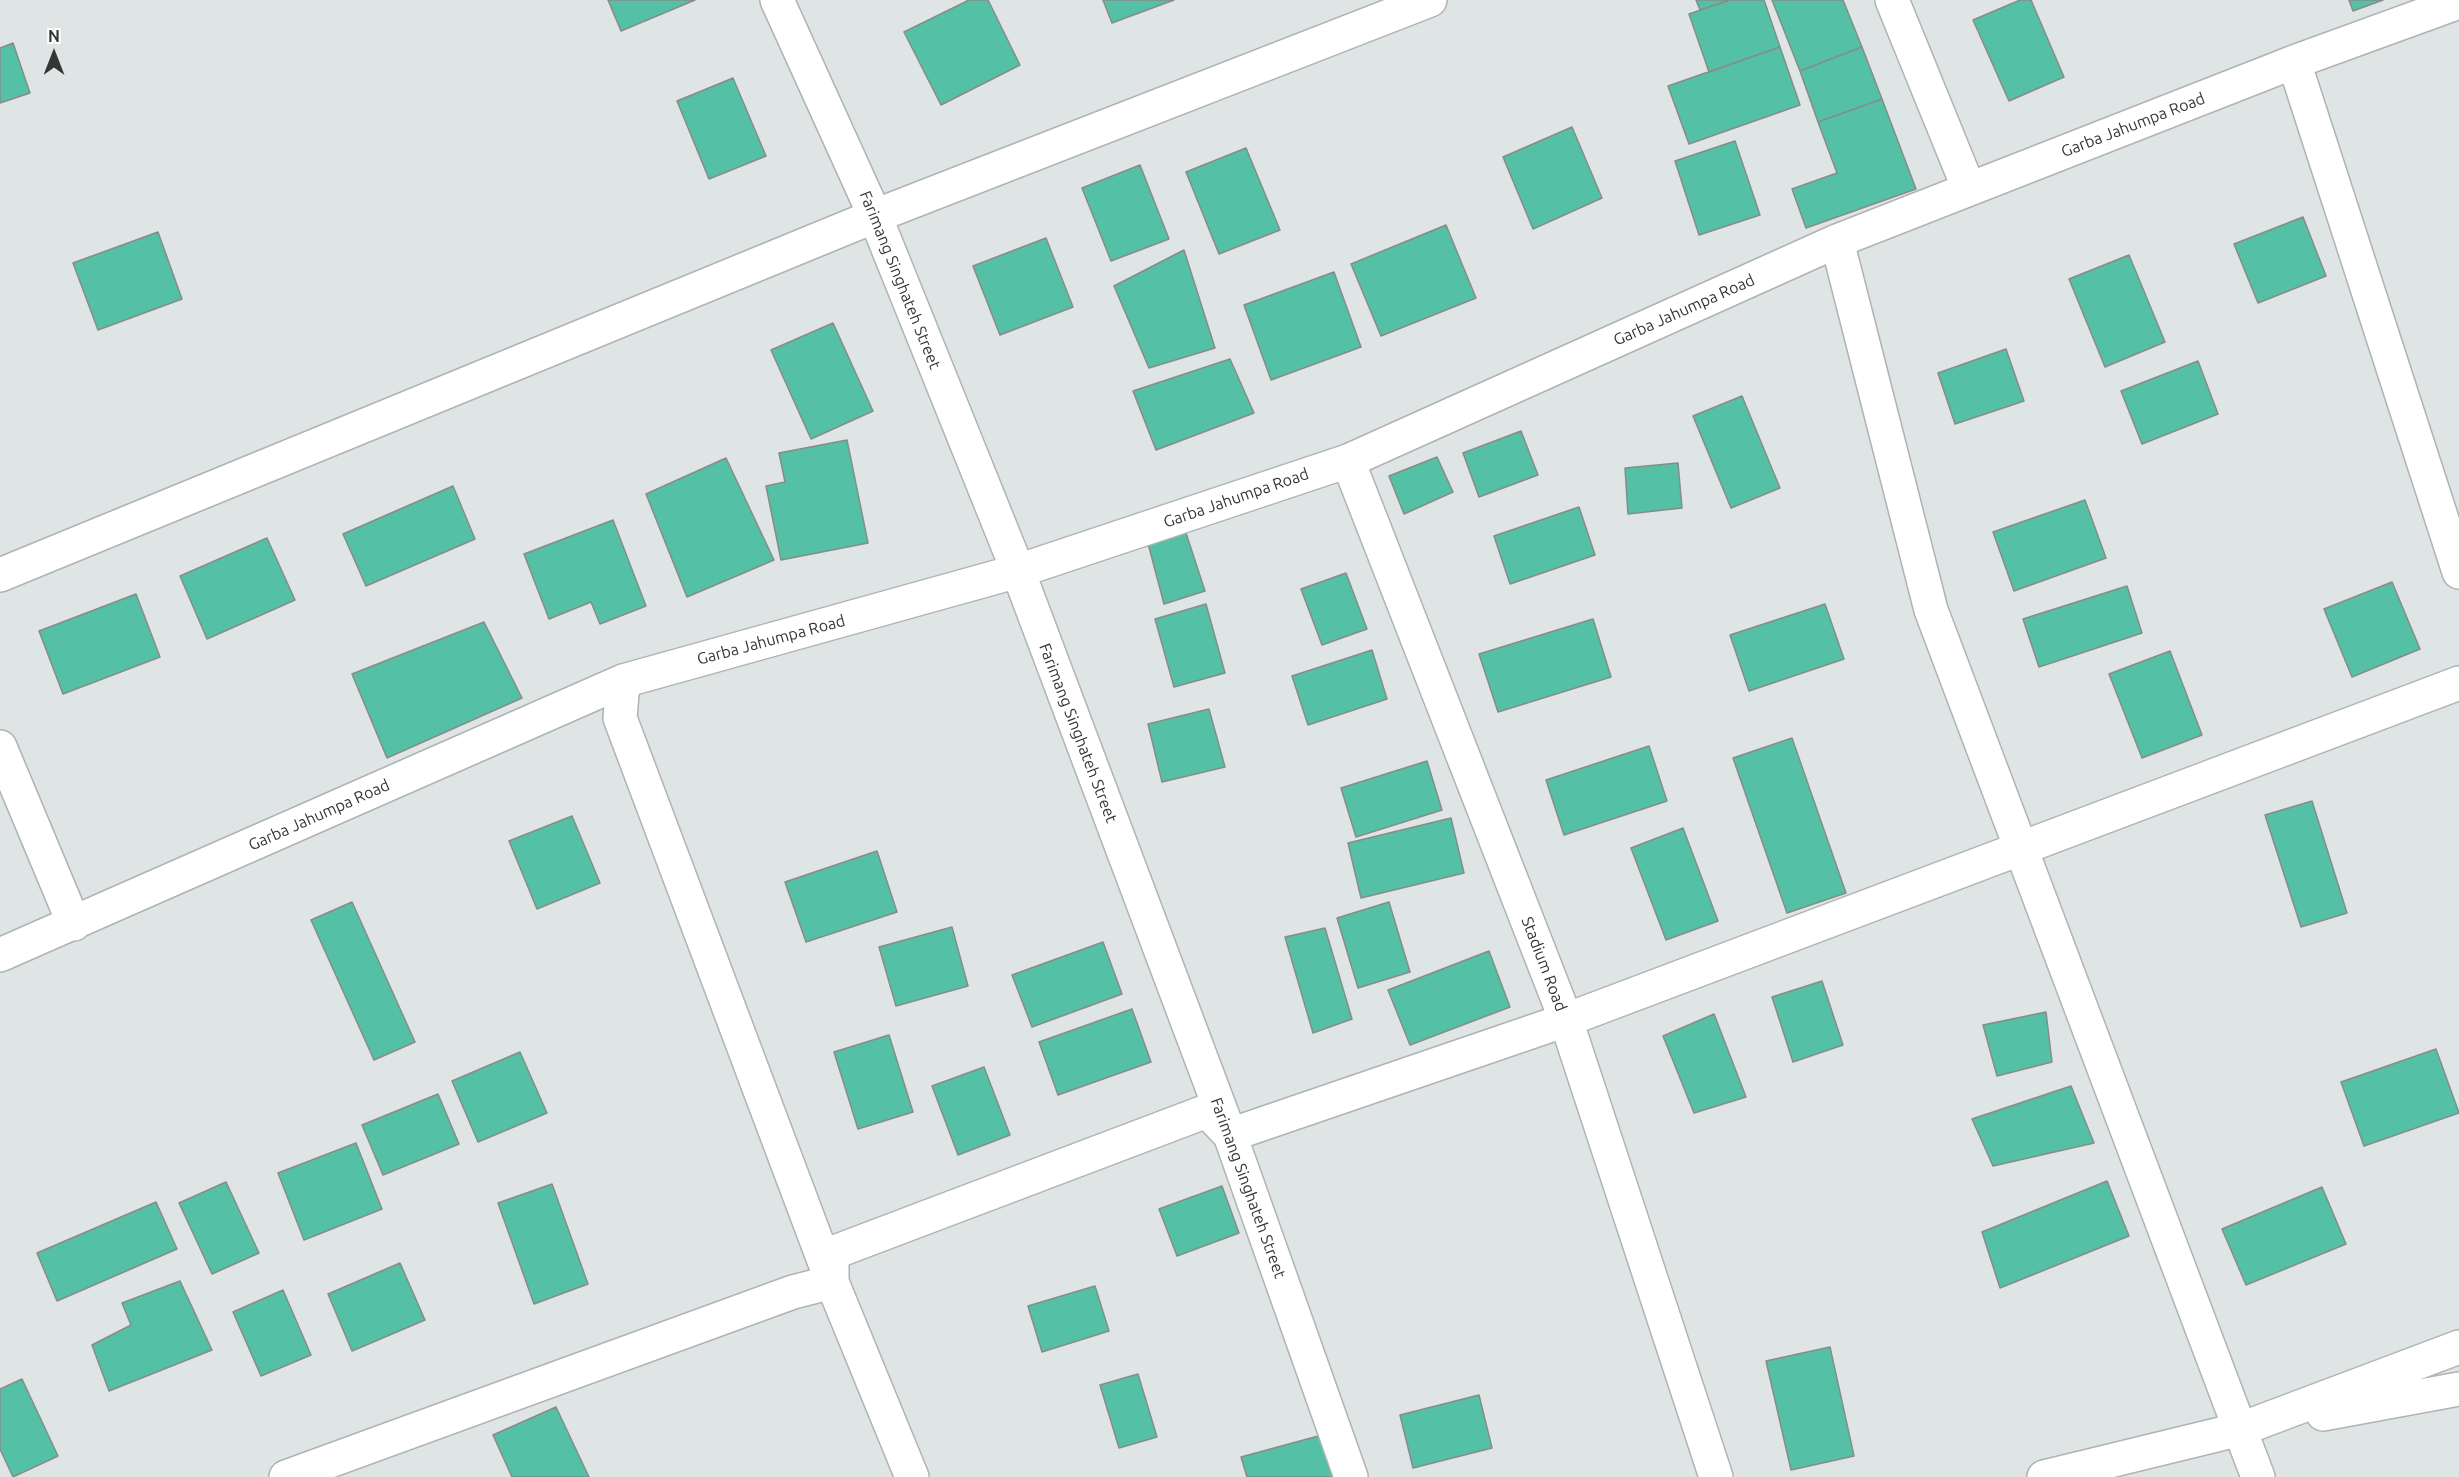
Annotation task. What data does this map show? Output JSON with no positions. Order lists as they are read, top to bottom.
{
  "streets": {
    "street": ["Garba Jahumpa Road", "Farimang Singhateh Street", "Stadium Road"]
  },
  "crossings": [
    ["Garba Jahumpa Road", "Farimang Singhateh Street"],
    ["Garba Jahumpa Road", "Stadium Road"]
  ],
  "north": "top"
}
